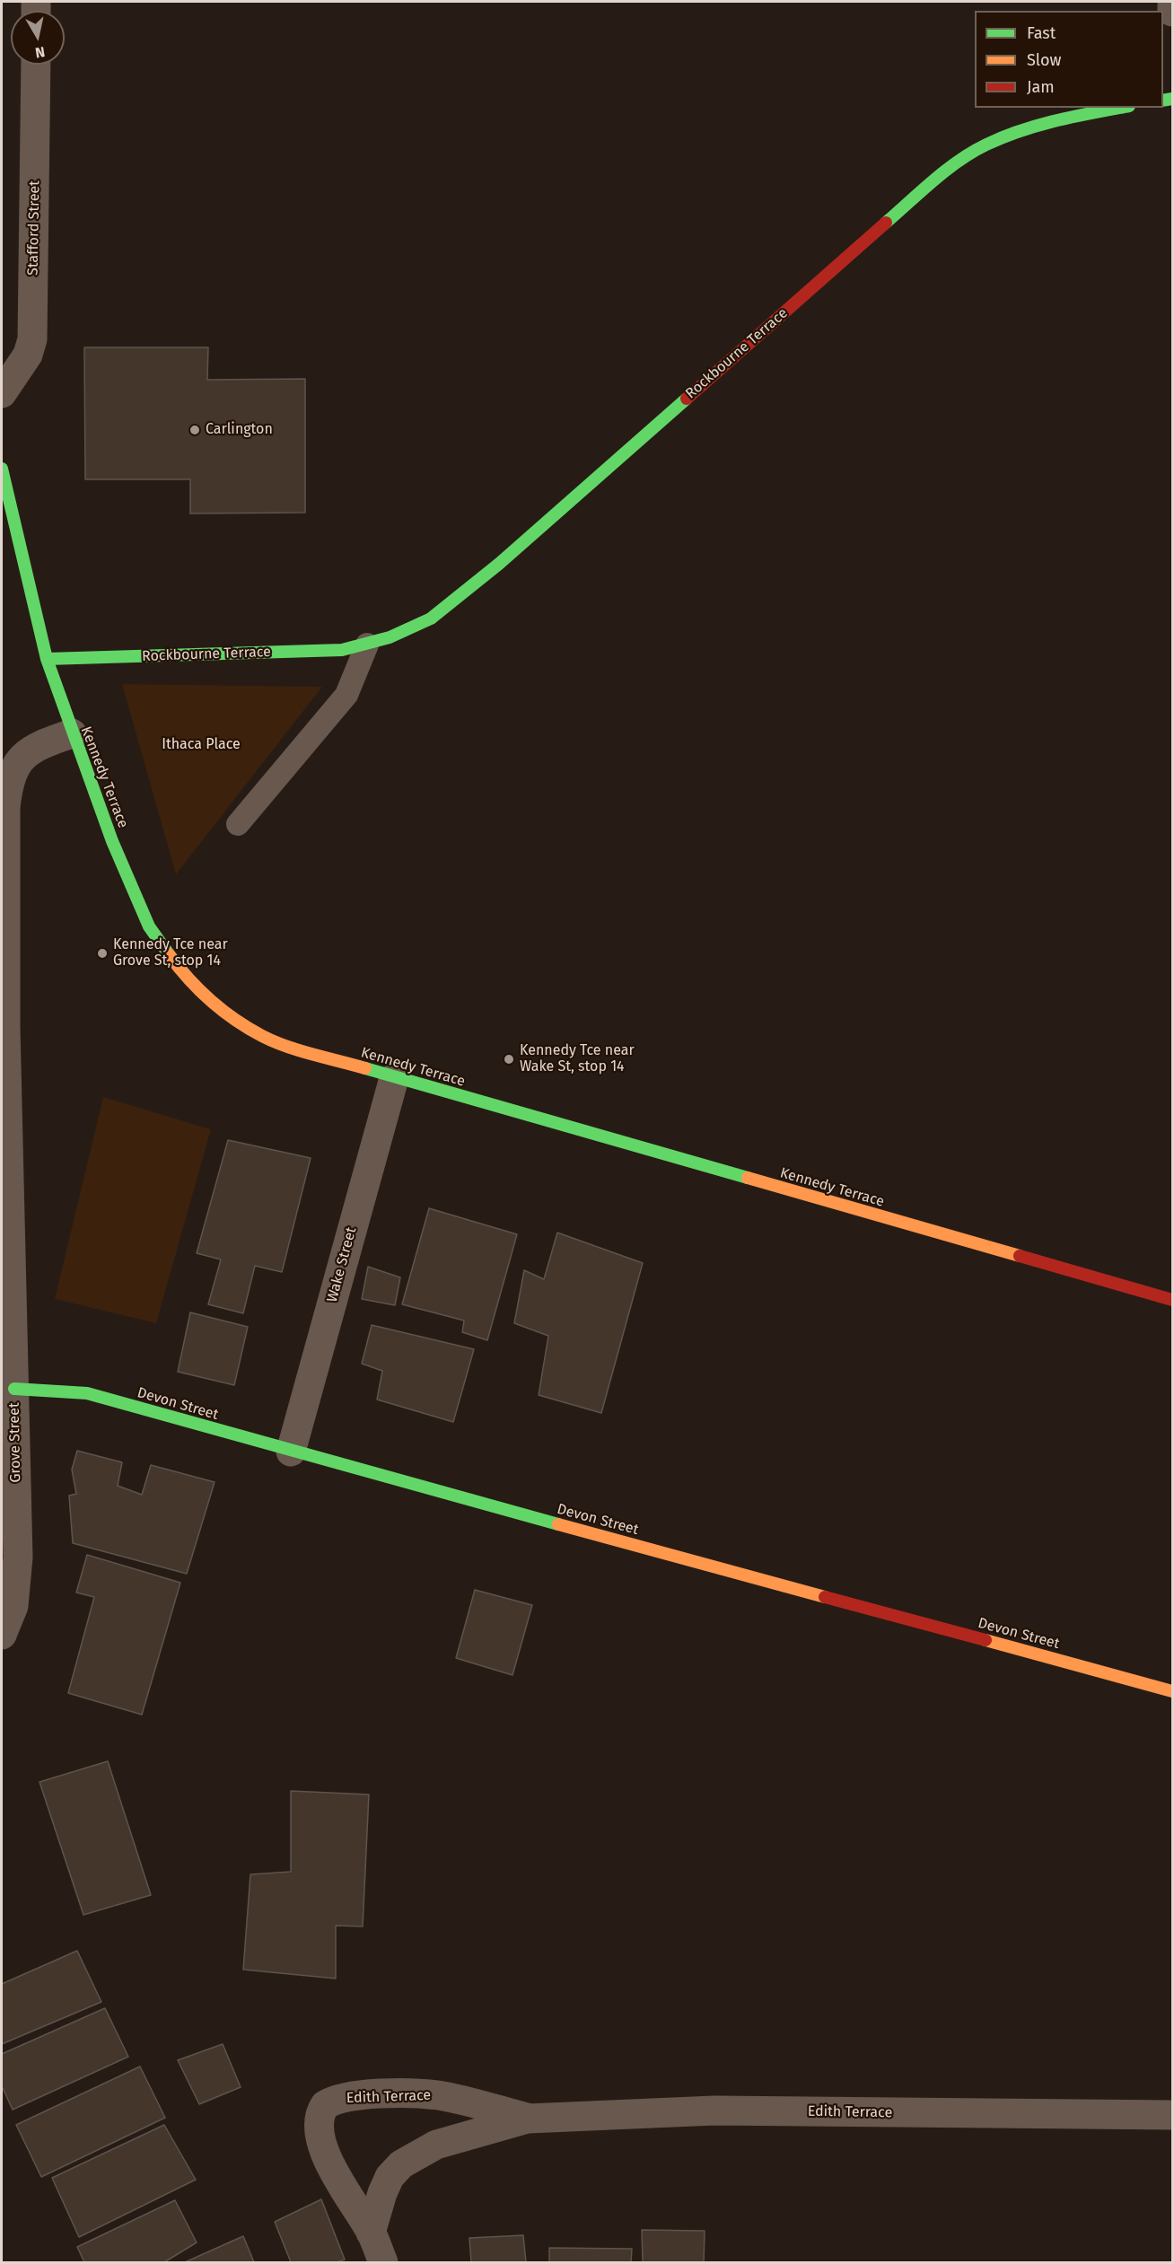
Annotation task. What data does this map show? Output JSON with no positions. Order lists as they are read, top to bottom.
{
  "streets": {
    "street": [
      "Stafford Street",
      "Rockbourne Terrace",
      "Kennedy Terrace",
      "Wake Street",
      "Devon Street",
      "Grove Street",
      "Edith Terrace"
    ]
  },
  "crossings": [
    ["Rockbourne Terrace", "Kennedy Terrace"],
    ["Kennedy Terrace", "Wake Street"],
    ["Kennedy Terrace", "Grove Street"],
    ["Wake Street", "Devon Street"],
    ["Devon Street", "Grove Street"]
  ],
  "parks": ["Ithaca Place"],
  "places": ["Carlington", "Kennedy Tce near Grove St, stop 14", "Kennedy Tce near Wake St, stop 14"],
  "legend": ["Fast", "Slow", "Jam"],
  "north": "bottom"
}
